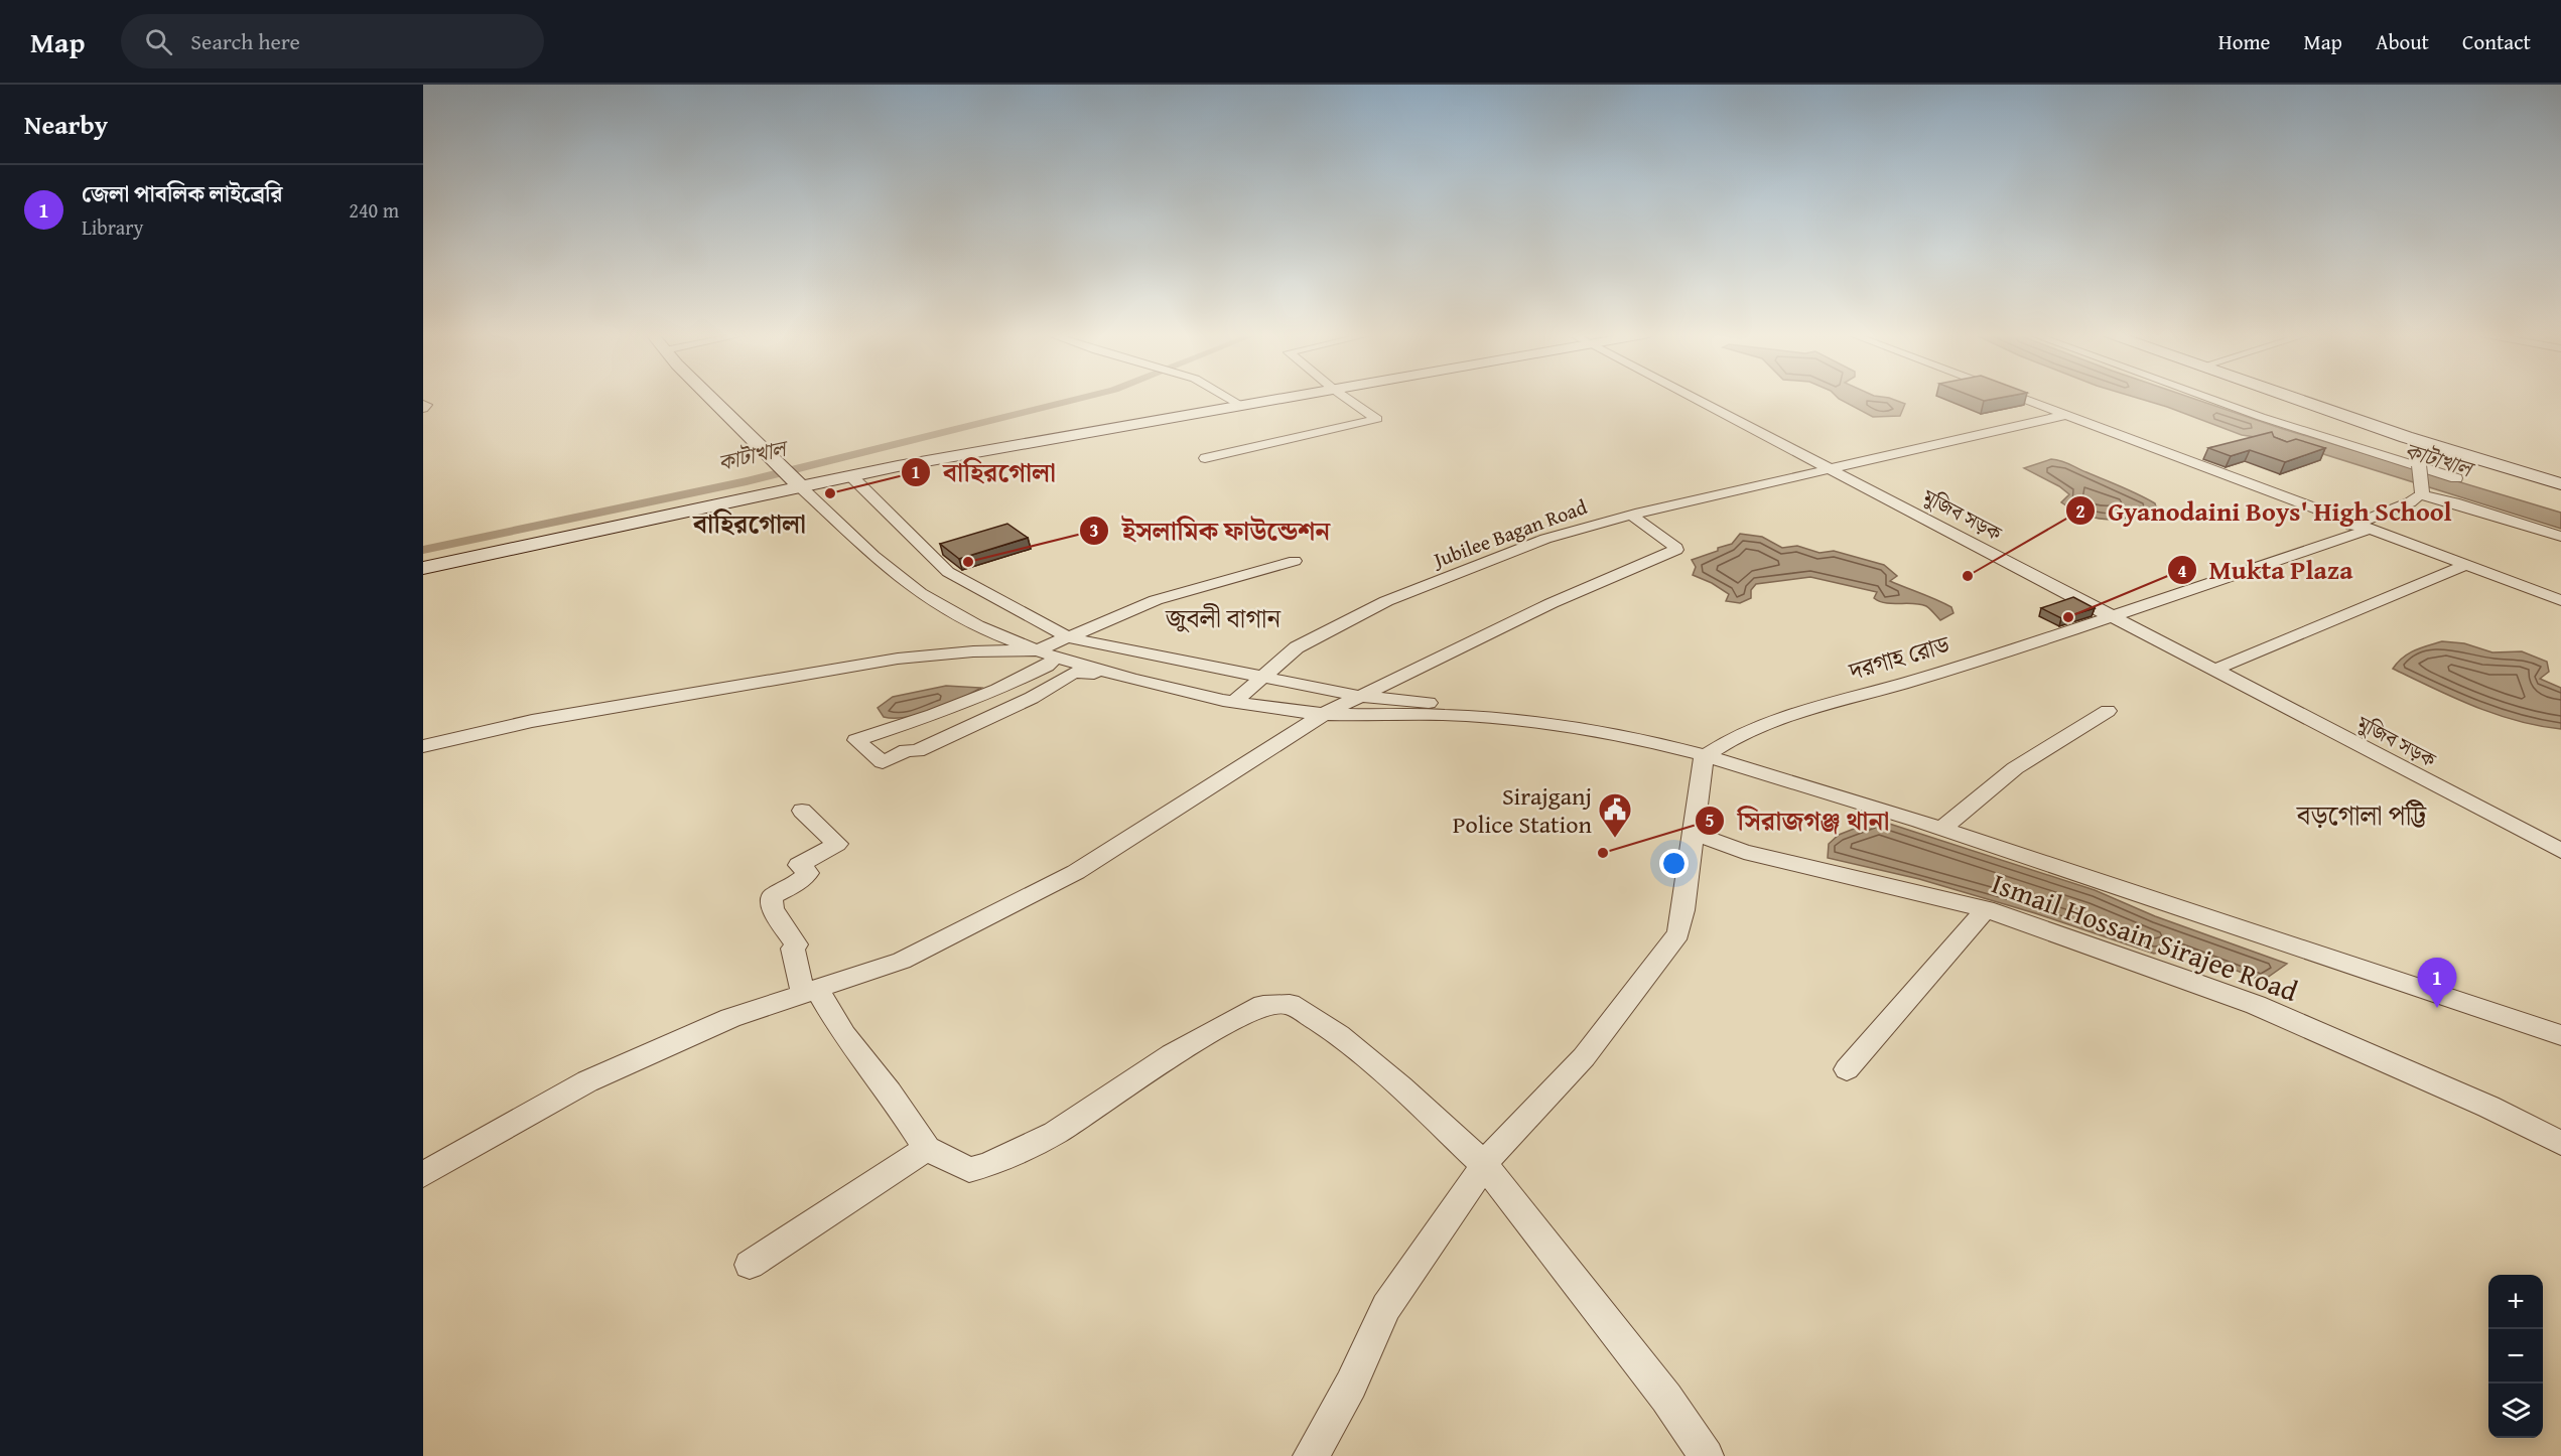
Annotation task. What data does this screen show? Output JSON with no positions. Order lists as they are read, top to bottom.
{
  "streets": {
    "street": [
      "মুজিব সড়ক",
      "Jubilee Bagan Road",
      "দরগাহ রোড",
      "Ismail Hossain Sirajee Road"
    ]
  },
  "crossings": [
    ["মুজিব সড়ক", "Jubilee Bagan Road"],
    ["মুজিব সড়ক", "দরগাহ রোড"]
  ],
  "districts": ["বাহিরগোলা", "জুবলী বাগান", "বড়গোলা পট্টি"],
  "water": ["কাটাখাল"],
  "places": {
    "other": [
      "বাহিরগোলা",
      "ইসলামিক ফাউন্ডেশন",
      "Gyanodaini Boys' High School",
      "Mukta Plaza",
      "সিরাজগঞ্জ থানা"
    ],
    "public building": ["Sirajganj Police Station"]
  },
  "page": {
    "header": "Map",
    "search": "Search here",
    "nav": [
      "Home",
      "Map",
      "About",
      "Contact"
    ],
    "heading": "Nearby",
    "list": [
      {
        "mark": "1",
        "name": "জেলা পাবলিক লাইব্রেরি",
        "note": "Library",
        "value": "240 m"
      }
    ],
    "pins": "1",
    "map_buttons": ["+", "−"]
  }
}
